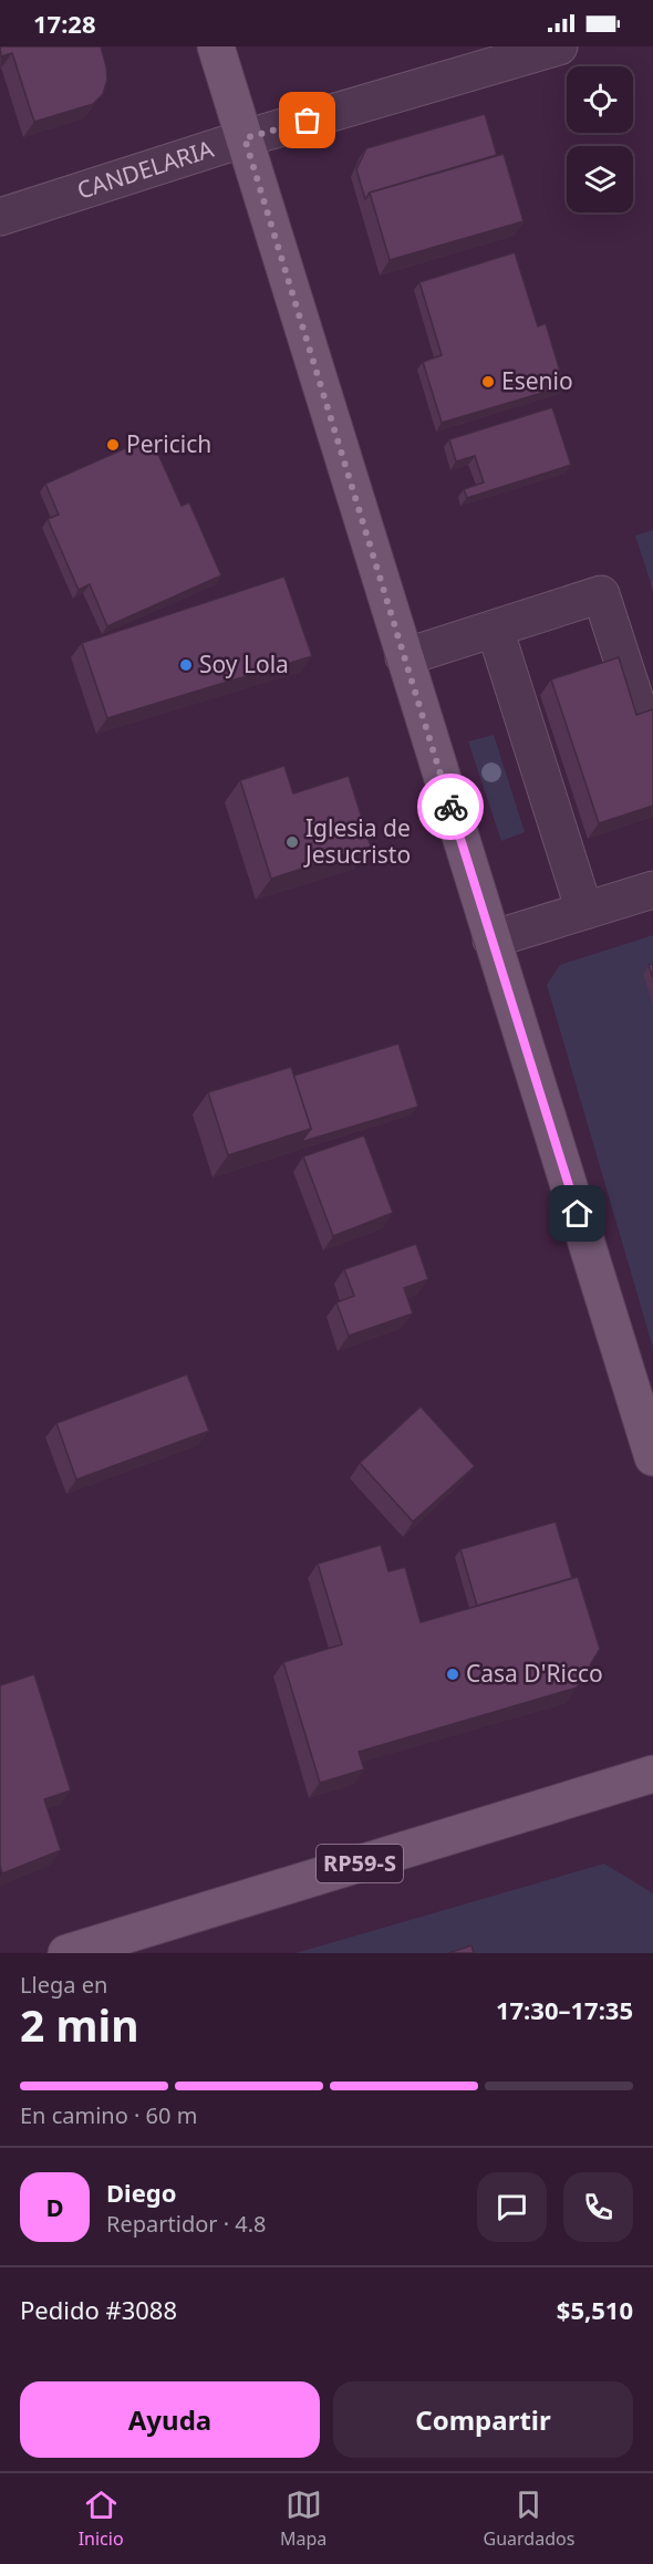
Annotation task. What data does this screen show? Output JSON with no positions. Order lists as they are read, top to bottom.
{
  "streets": {
    "main road": ["RP59-S"],
    "street": ["CANDELARIA"]
  },
  "places": [
    "Esenio",
    "Pericich",
    "Soy Lola",
    "Iglesia de Jesucristo",
    "Casa D'Ricco"
  ],
  "page": {
    "status": "17:28",
    "heading": ["2 min", "Llega en", "17:30–17:35"],
    "panel": [
      "Diego",
      "Repartidor · 4.8",
      "Pedido #3088",
      "$5,510"
    ],
    "bar": "En camino · 60 m",
    "round": "D",
    "buttons": ["Ayuda", "Compartir"],
    "tabs": ["Inicio", "Mapa", "Guardados"]
  }
}
